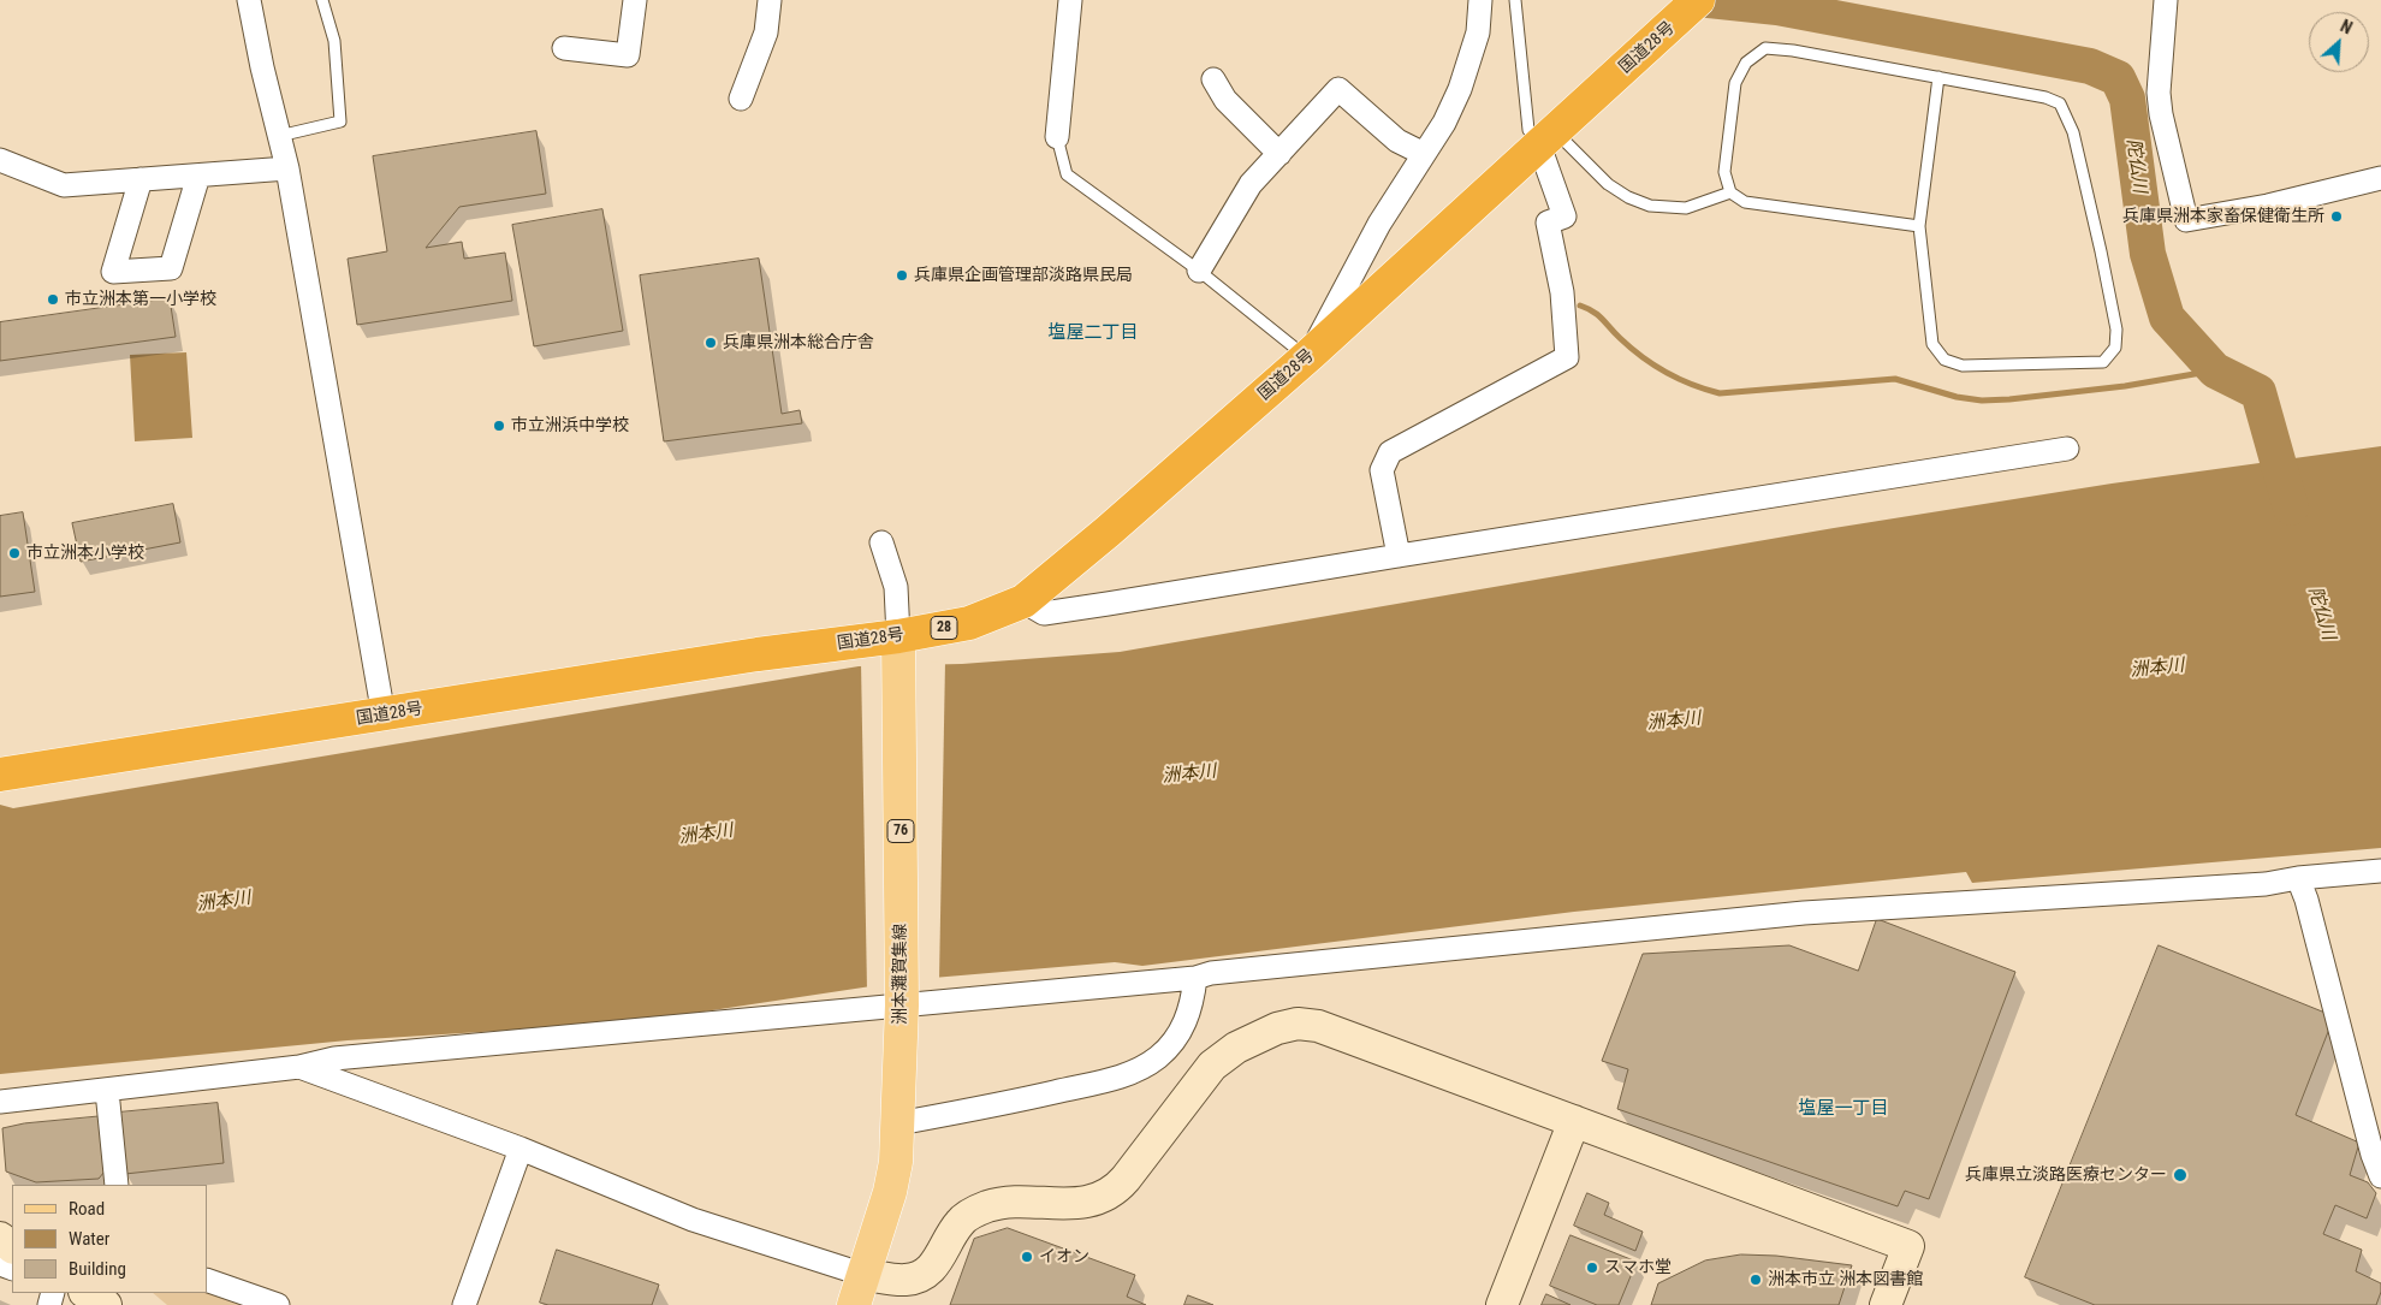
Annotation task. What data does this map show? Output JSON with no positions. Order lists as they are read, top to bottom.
{
  "streets": {
    "highway": ["国道28号", "28"],
    "main road": ["76", "洲本灘賀集線"]
  },
  "crossings": [
    ["国道28号", "洲本灘賀集線"]
  ],
  "districts": ["塩屋二丁目", "塩屋一丁目"],
  "water": ["陀仏川", "洲本川"],
  "places": [
    "兵庫県洲本家畜保健衛生所",
    "兵庫県企画管理部淡路県民局",
    "市立洲本第一小学校",
    "兵庫県洲本総合庁舎",
    "市立洲浜中学校",
    "市立洲本小学校",
    "兵庫県立淡路医療センター",
    "イオン",
    "スマホ堂",
    "洲本市立 洲本図書館"
  ],
  "legend": ["Road", "Water", "Building"],
  "north": "top right"
}
